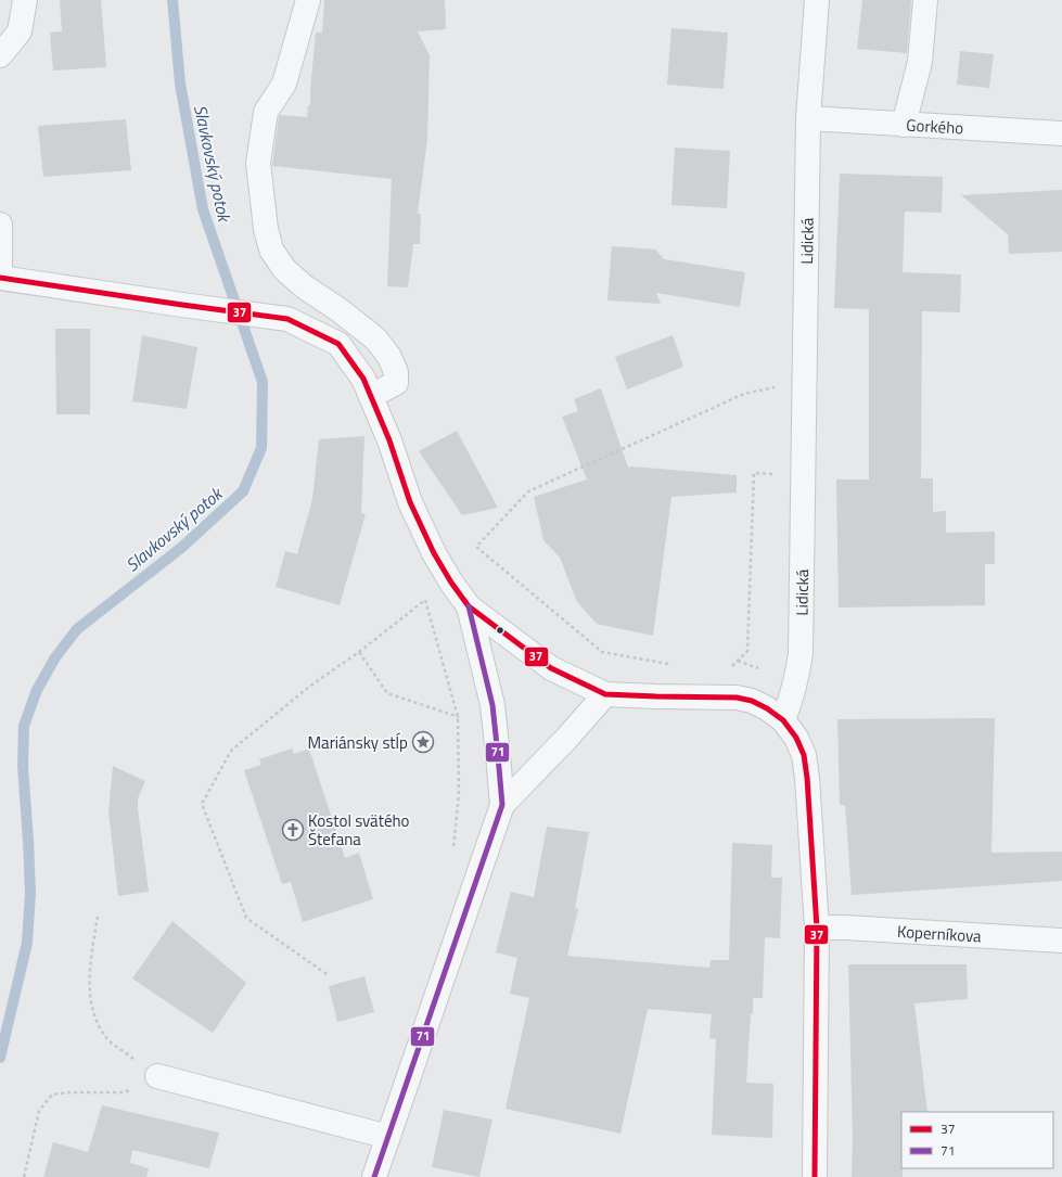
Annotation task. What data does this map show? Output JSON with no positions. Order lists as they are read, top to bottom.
{
  "streets": {
    "street": ["Gorkého", "Lidická", "Koperníkova"]
  },
  "crossings": [
    ["Gorkého", "Lidická"]
  ],
  "water": ["Slavkovský potok"],
  "places": {
    "place": ["Mariánsky stĺp"],
    "church": ["Kostol svätého Štefana"]
  },
  "lines": ["transit line 37", "transit line 71"],
  "legend": ["37", "71"]
}
